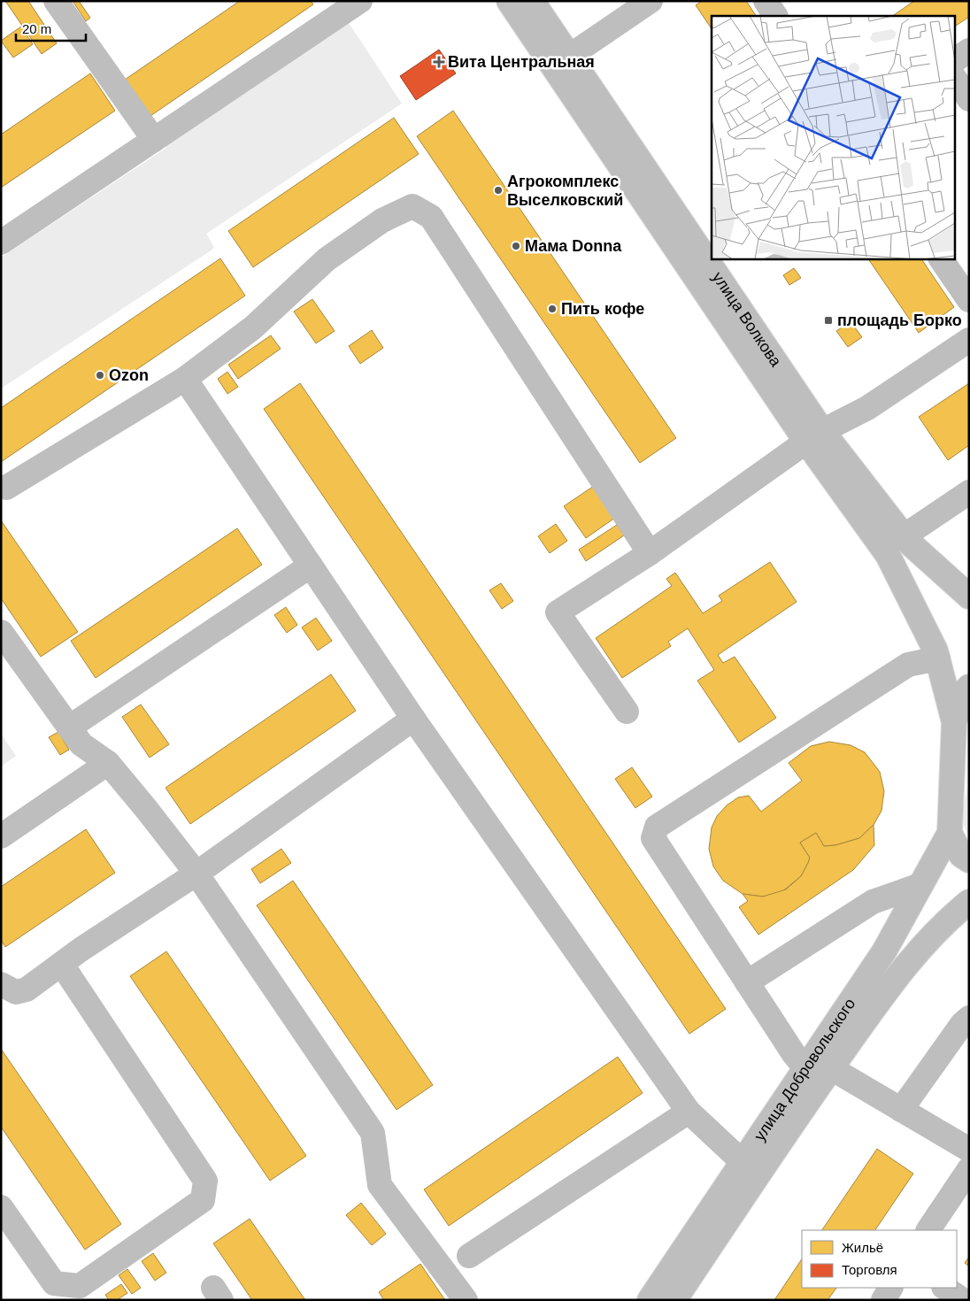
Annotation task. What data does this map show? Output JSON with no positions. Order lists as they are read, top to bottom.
{
  "streets": {
    "main road": ["улица Волкова", "улица Добровольского"]
  },
  "places": {
    "health": ["Вита Центральная"],
    "other": [
      "Агрокомплекс Выселковский",
      "Мама Donna",
      "Пить кофе",
      "Ozon"
    ],
    "transit": ["площадь Борко"]
  },
  "legend": ["Жильё", "Торговля"],
  "scale_bar": "20 m"
}
